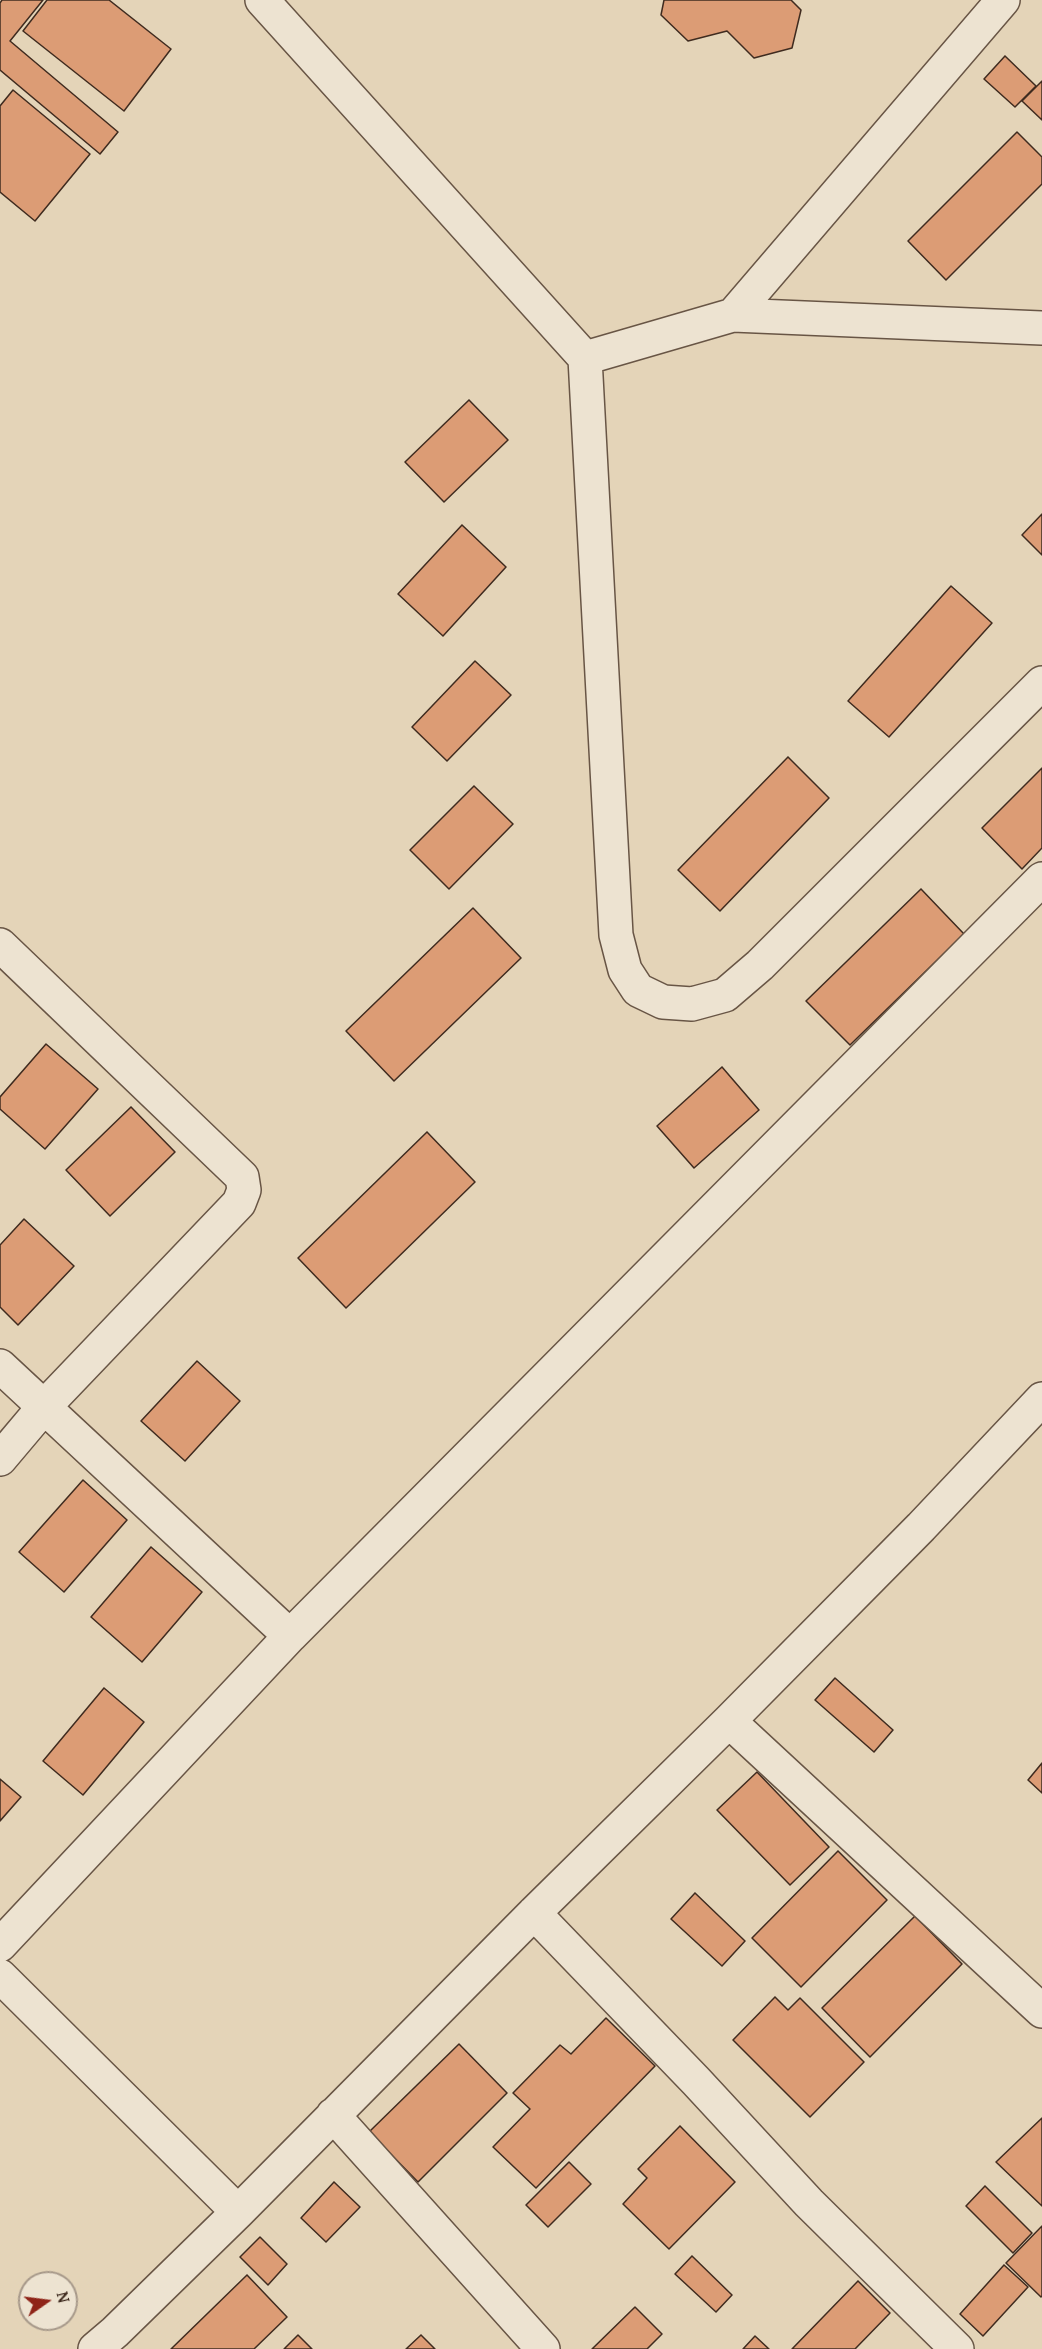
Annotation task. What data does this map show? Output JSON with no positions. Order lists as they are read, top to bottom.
{
  "north": "right"
}
